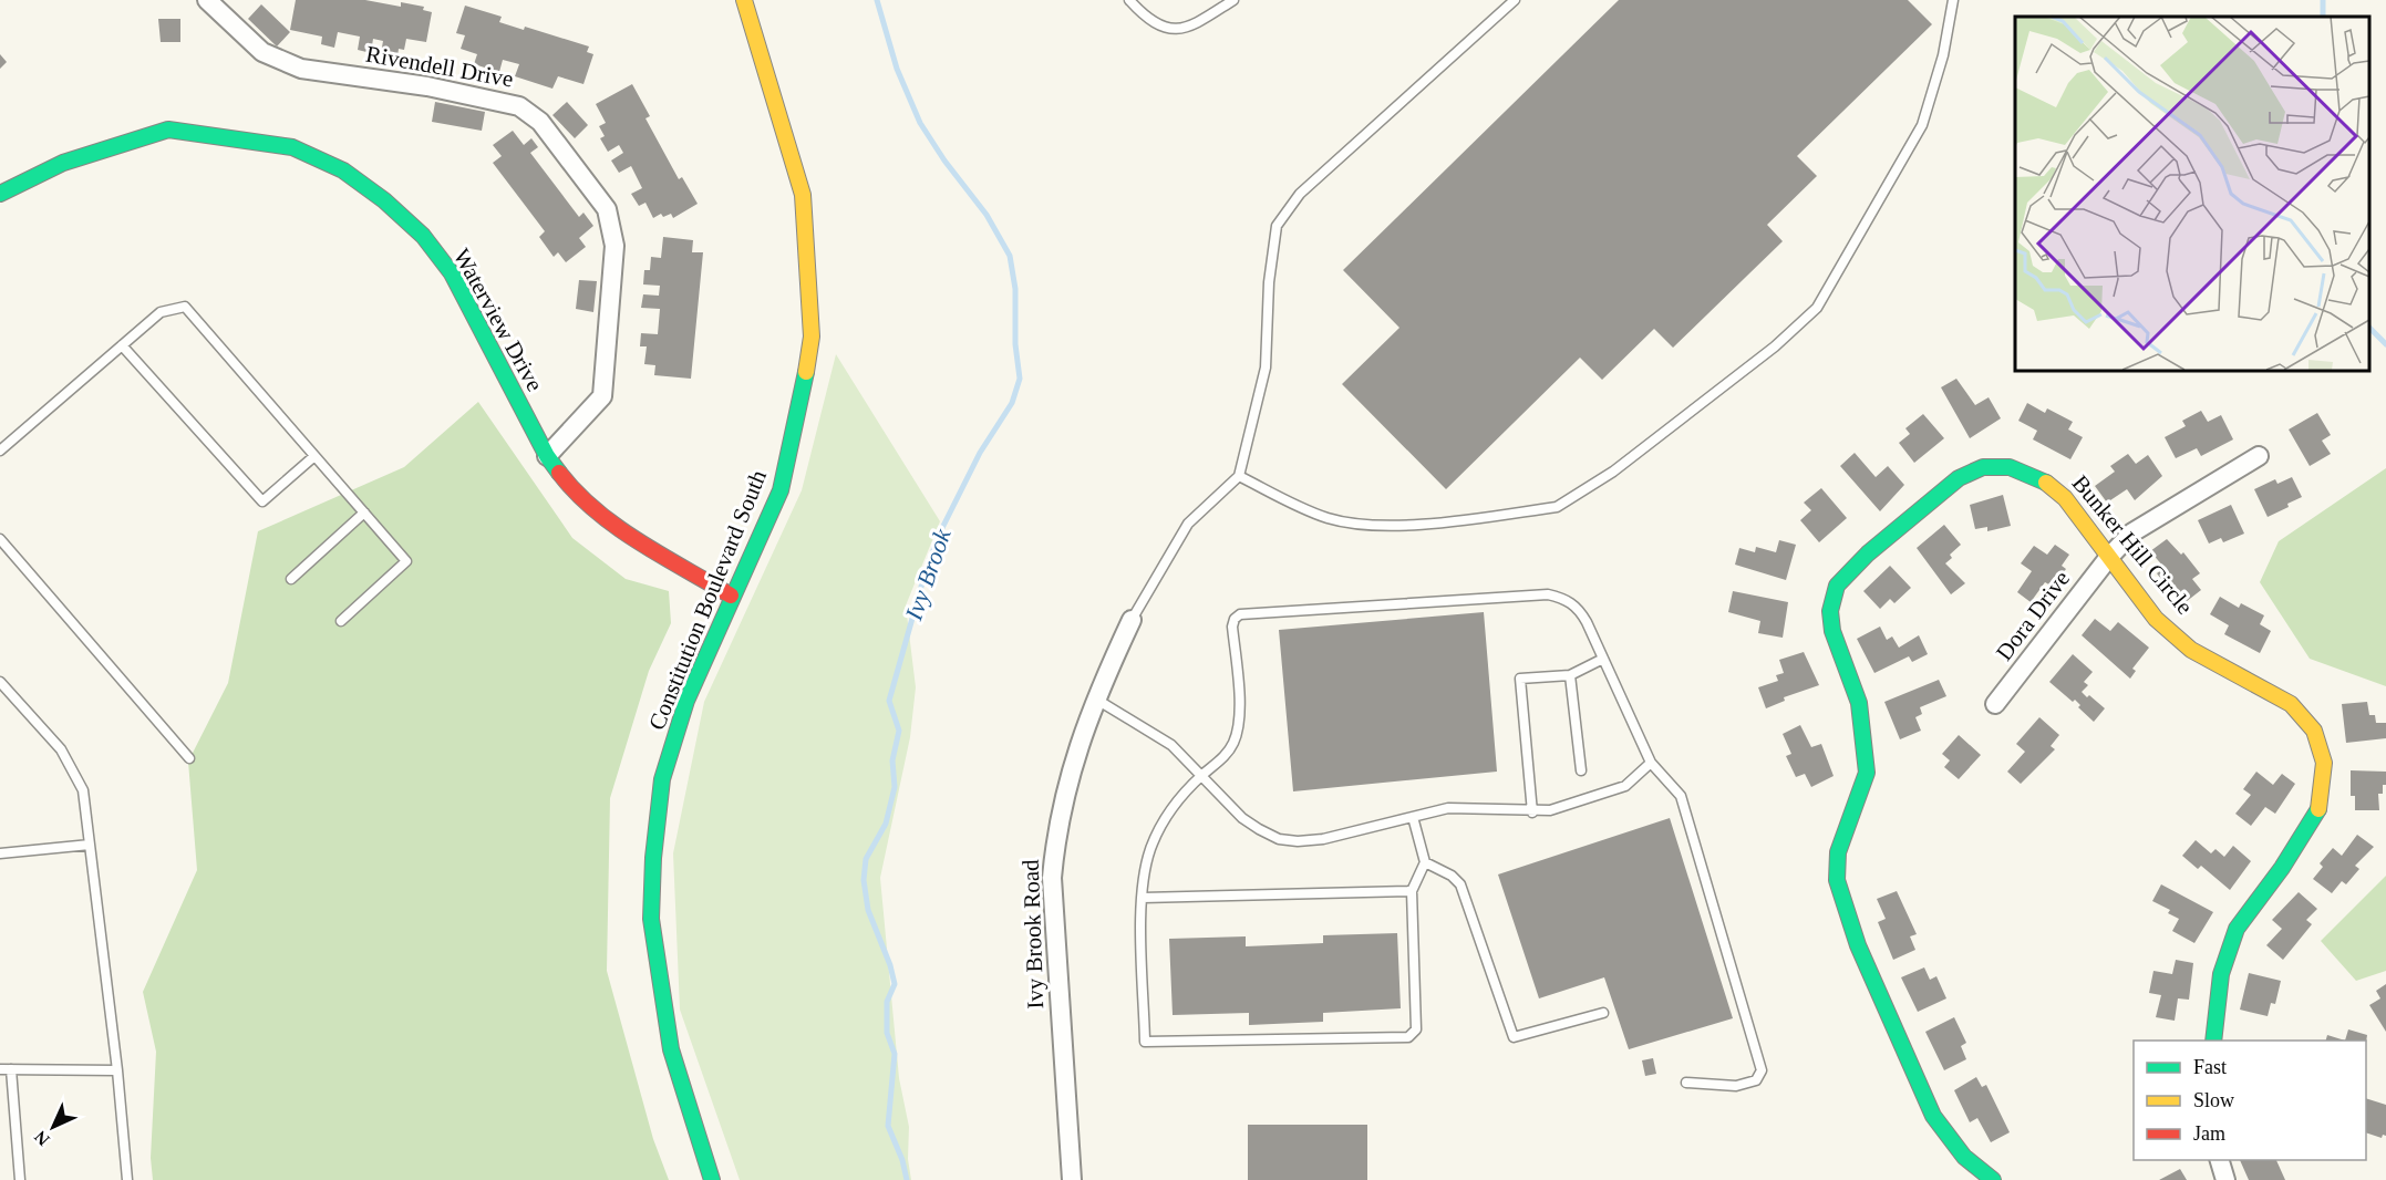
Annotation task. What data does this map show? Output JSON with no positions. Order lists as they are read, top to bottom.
{
  "streets": {
    "street": [
      "Rivendell Drive",
      "Waterview Drive",
      "Bunker Hill Circle",
      "Constitution Boulevard South",
      "Dora Drive",
      "Ivy Brook Road"
    ]
  },
  "crossings": [
    ["Rivendell Drive", "Waterview Drive"],
    ["Waterview Drive", "Constitution Boulevard South"],
    ["Bunker Hill Circle", "Dora Drive"]
  ],
  "water": ["Ivy Brook"],
  "legend": ["Fast", "Slow", "Jam"],
  "north": "bottom left"
}
